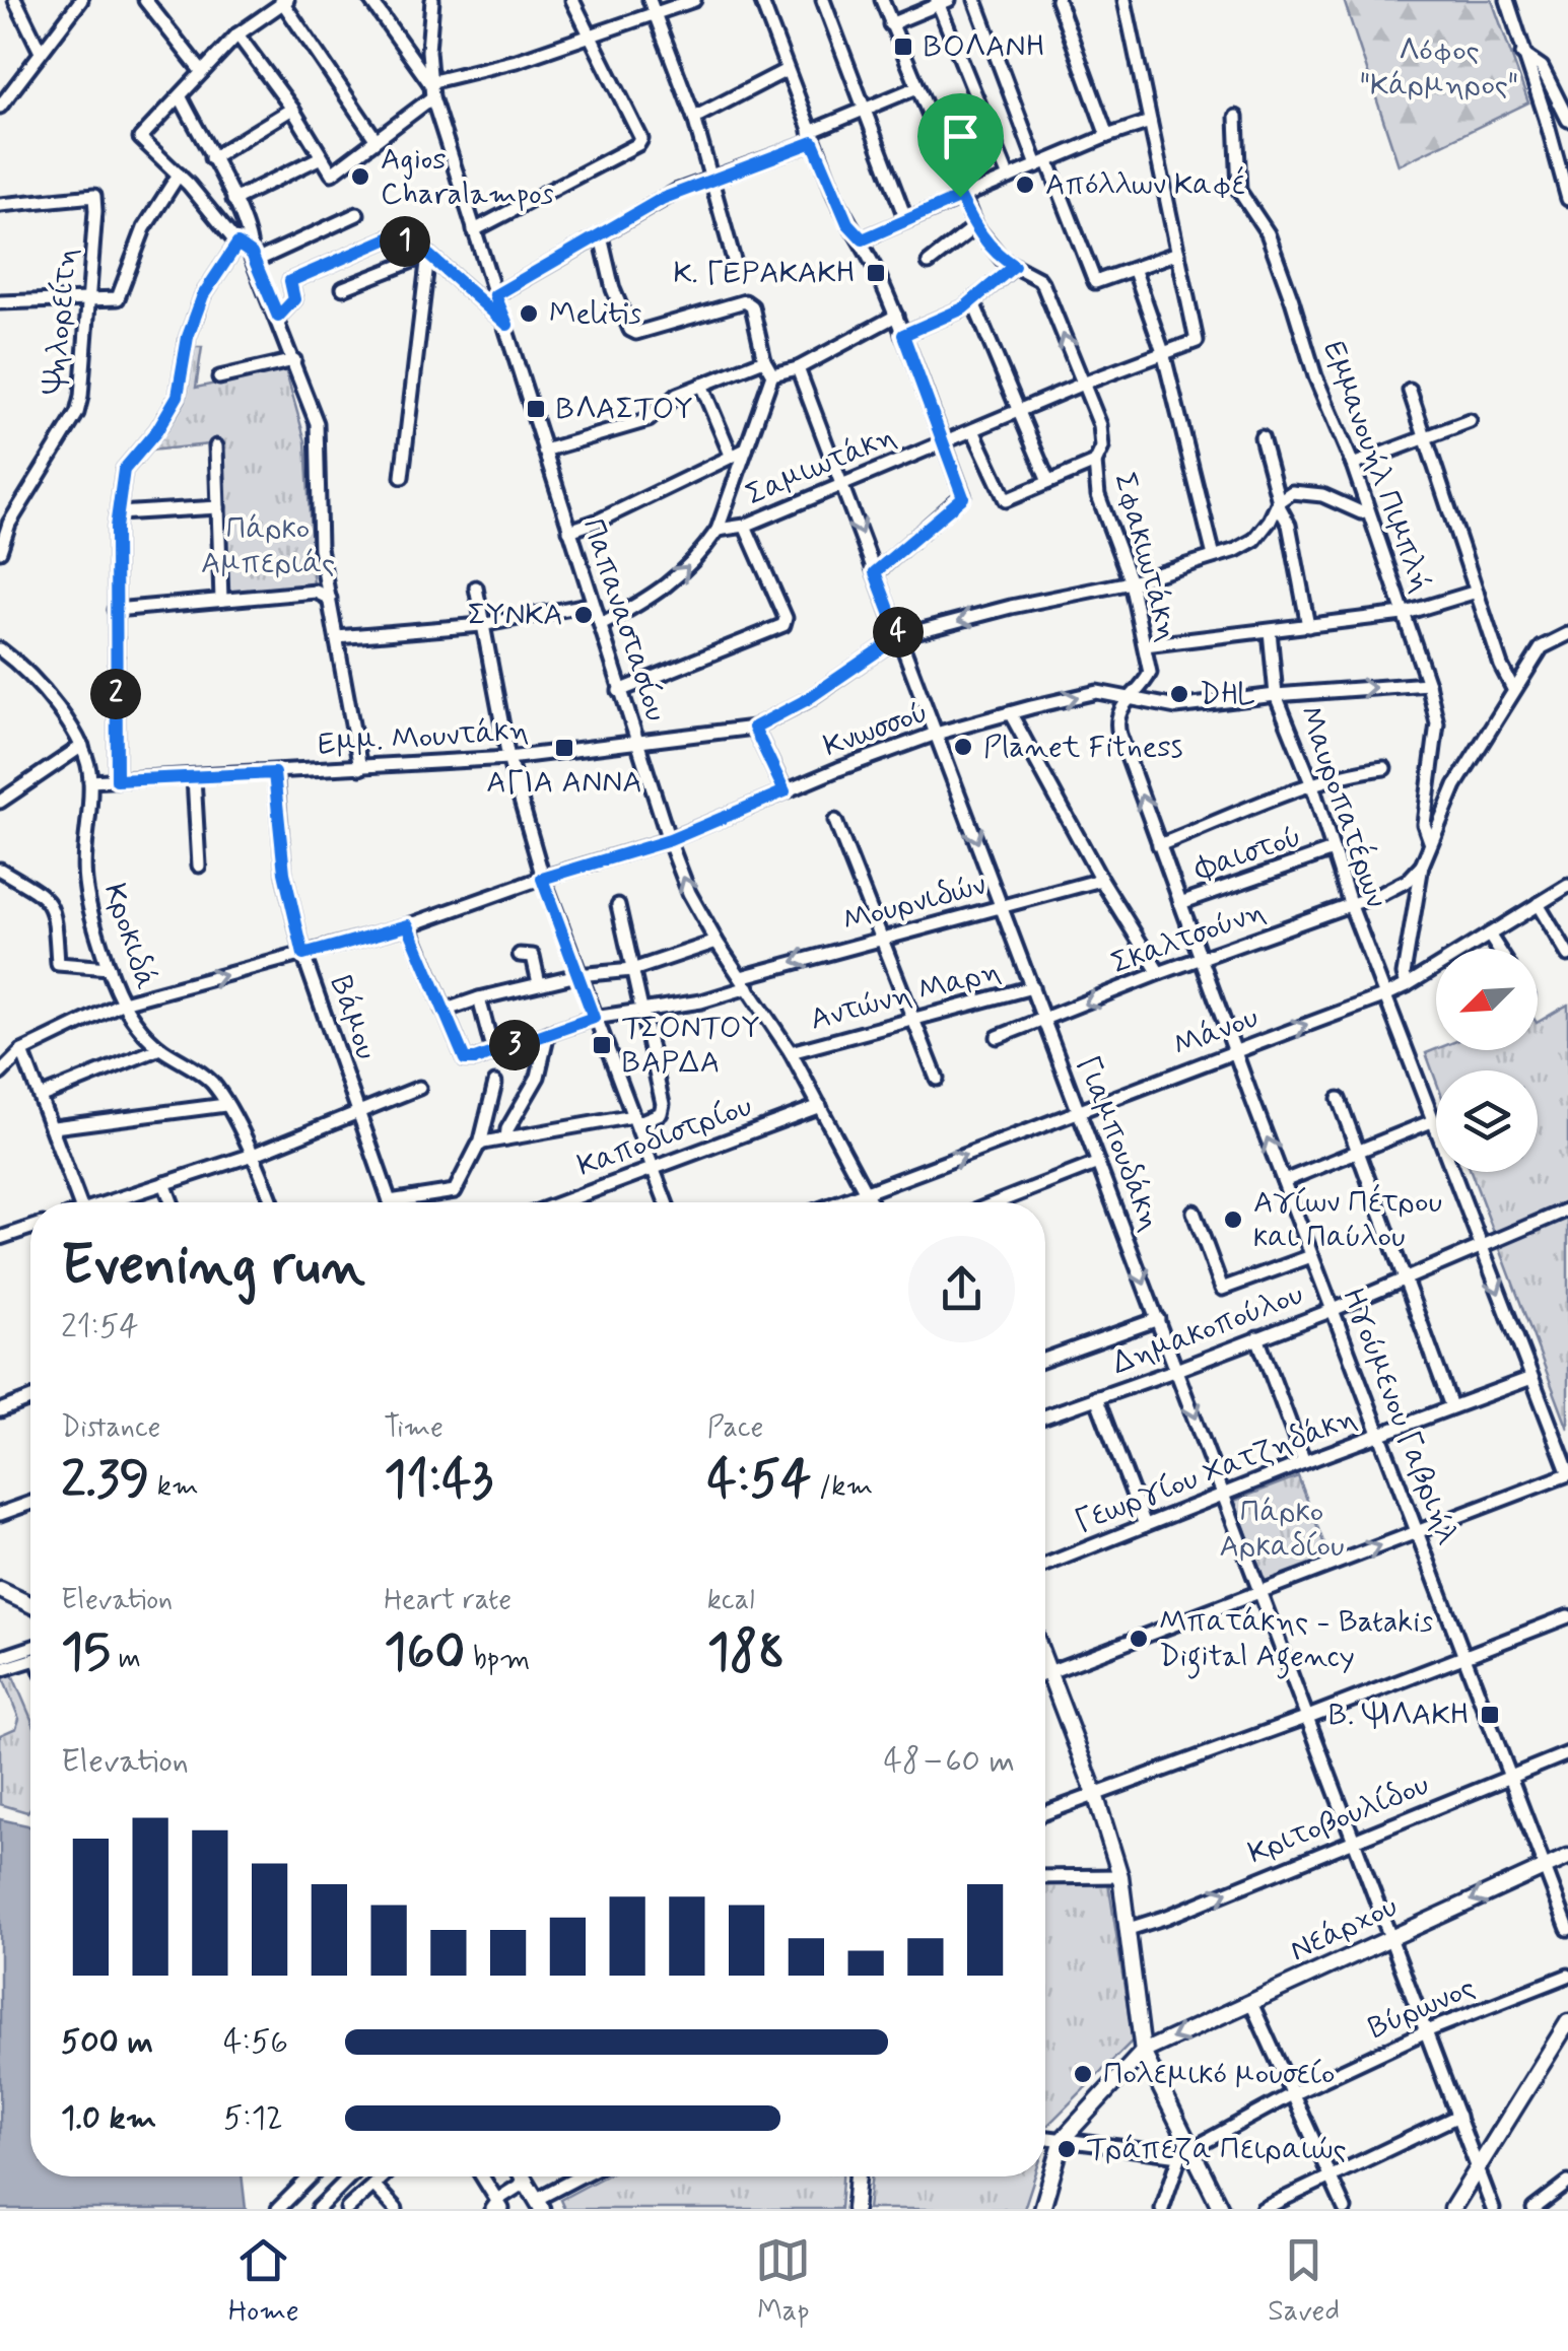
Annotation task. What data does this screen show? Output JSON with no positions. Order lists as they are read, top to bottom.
{
  "streets": {
    "main road": ["Νεάρχου"],
    "street": [
      "Ψηλορείτη",
      "Σαμιωτάκη",
      "Εµµανουήλ Πιµπλή",
      "Σφακιωτάκη",
      "Παπαναστασίου",
      "Κνωσσού",
      "Εμμ. Μουντάκη",
      "Μαυροπατέρων",
      "Φαιστού",
      "Μουρνιδών",
      "Κροκιδά",
      "Σκαλτσούνη",
      "Αντώνη Μαρη",
      "Βάμου",
      "Μάνου",
      "Καποδιστρίου",
      "Γιαμπουδάκη",
      "Δημακοπούλου",
      "Ηγούμενου Γαβριήλ",
      "Γεωργίου Χατζηδάκη",
      "Κριτοβουλίδου",
      "Βύρωνος"
    ]
  },
  "crossings": [
    ["Σαμιωτάκη", "Σφακιωτάκη"],
    ["Σαμιωτάκη", "Γιαμπουδάκη"],
    ["Εµµανουήλ Πιµπλή", "Κνωσσού"],
    ["Σφακιωτάκη", "Κνωσσού"],
    ["Σφακιωτάκη", "Εμμ. Μουντάκη"],
    ["Σφακιωτάκη", "Ηγούμενου Γαβριήλ"],
    ["Παπαναστασίου", "Κνωσσού"],
    ["Παπαναστασίου", "Εμμ. Μουντάκη"],
    ["Παπαναστασίου", "Μουρνιδών"],
    ["Παπαναστασίου", "Αντώνη Μαρη"],
    ["Παπαναστασίου", "Μάνου"],
    ["Παπαναστασίου", "Καποδιστρίου"],
    ["Κνωσσού", "Μαυροπατέρων"],
    ["Κνωσσού", "Κροκιδά"],
    ["Κνωσσού", "Βάμου"],
    ["Κνωσσού", "Γιαμπουδάκη"],
    ["Κνωσσού", "Ηγούμενου Γαβριήλ"],
    ["Εμμ. Μουντάκη", "Κροκιδά"],
    ["Εμμ. Μουντάκη", "Βάμου"],
    ["Εμμ. Μουντάκη", "Γιαμπουδάκη"],
    ["Μαυροπατέρων", "Φαιστού"],
    ["Μαυροπατέρων", "Σκαλτσούνη"],
    ["Μαυροπατέρων", "Μάνου"],
    ["Μαυροπατέρων", "Δημακοπούλου"],
    ["Μαυροπατέρων", "Γεωργίου Χατζηδάκη"],
    ["Φαιστού", "Ηγούμενου Γαβριήλ"],
    ["Μουρνιδών", "Γιαμπουδάκη"],
    ["Σκαλτσούνη", "Γιαμπουδάκη"],
    ["Σκαλτσούνη", "Ηγούμενου Γαβριήλ"],
    ["Αντώνη Μαρη", "Γιαμπουδάκη"],
    ["Μάνου", "Γιαμπουδάκη"],
    ["Μάνου", "Ηγούμενου Γαβριήλ"],
    ["Γιαμπουδάκη", "Δημακοπούλου"],
    ["Γιαμπουδάκη", "Γεωργίου Χατζηδάκη"],
    ["Γιαμπουδάκη", "Κριτοβουλίδου"],
    ["Γιαμπουδάκη", "Νεάρχου"],
    ["Γιαμπουδάκη", "Βύρωνος"],
    ["Δημακοπούλου", "Ηγούμενου Γαβριήλ"],
    ["Ηγούμενου Γαβριήλ", "Γεωργίου Χατζηδάκη"],
    ["Ηγούμενου Γαβριήλ", "Κριτοβουλίδου"],
    ["Ηγούμενου Γαβριήλ", "Νεάρχου"]
  ],
  "one_way": ["Μάνου", "Κριτοβουλίδου", "Νεάρχου"],
  "parks": ["Λόφος \"Κάρμηρος\"", "Πάρκο Αμπεριάς", "Πάρκο Αρκαδίου"],
  "places": {
    "transit": [
      "ΒΟΛΑΝΗ",
      "Κ. ΓΕΡΑΚΑΚΗ",
      "ΒΛΑΣΤΟΥ",
      "ΑΓΙΑ ΑΝΝΑ",
      "ΤΣΟΝΤΟΥ ΒΑΡΔΑ",
      "Β. ΨΙΛΑΚΗ"
    ],
    "other": [
      "Agios Charalampos",
      "Απόλλων Καφέ",
      "Melitis",
      "ΣΥΝΚΑ",
      "DHL",
      "Planet Fitness",
      "Αγίων Πέτρου και Παύλου",
      "Μπατάκης - Batakis Digital Agency",
      "Πολεμικό μουσείο",
      "Τράπεζα Πειραιώς"
    ]
  },
  "north": "bottom left",
  "page": {
    "pins": [
      "1",
      "4",
      "2",
      "3"
    ],
    "heading": ["Evening run", "21:54"],
    "stats": [
      ["Distance", "2.39 km"],
      ["Time", "11:43"],
      ["Pace", "4:54 /km"],
      ["Elevation", "15 m"],
      ["Heart rate", "160 bpm"],
      ["kcal", "188"]
    ],
    "chart": ["Elevation", "48–60 m"],
    "list": [
      {
        "name": "500 m",
        "note": "4:56"
      },
      {
        "name": "1.0 km",
        "note": "5:12"
      }
    ],
    "tabs": ["Home", "Map", "Saved"]
  }
}
